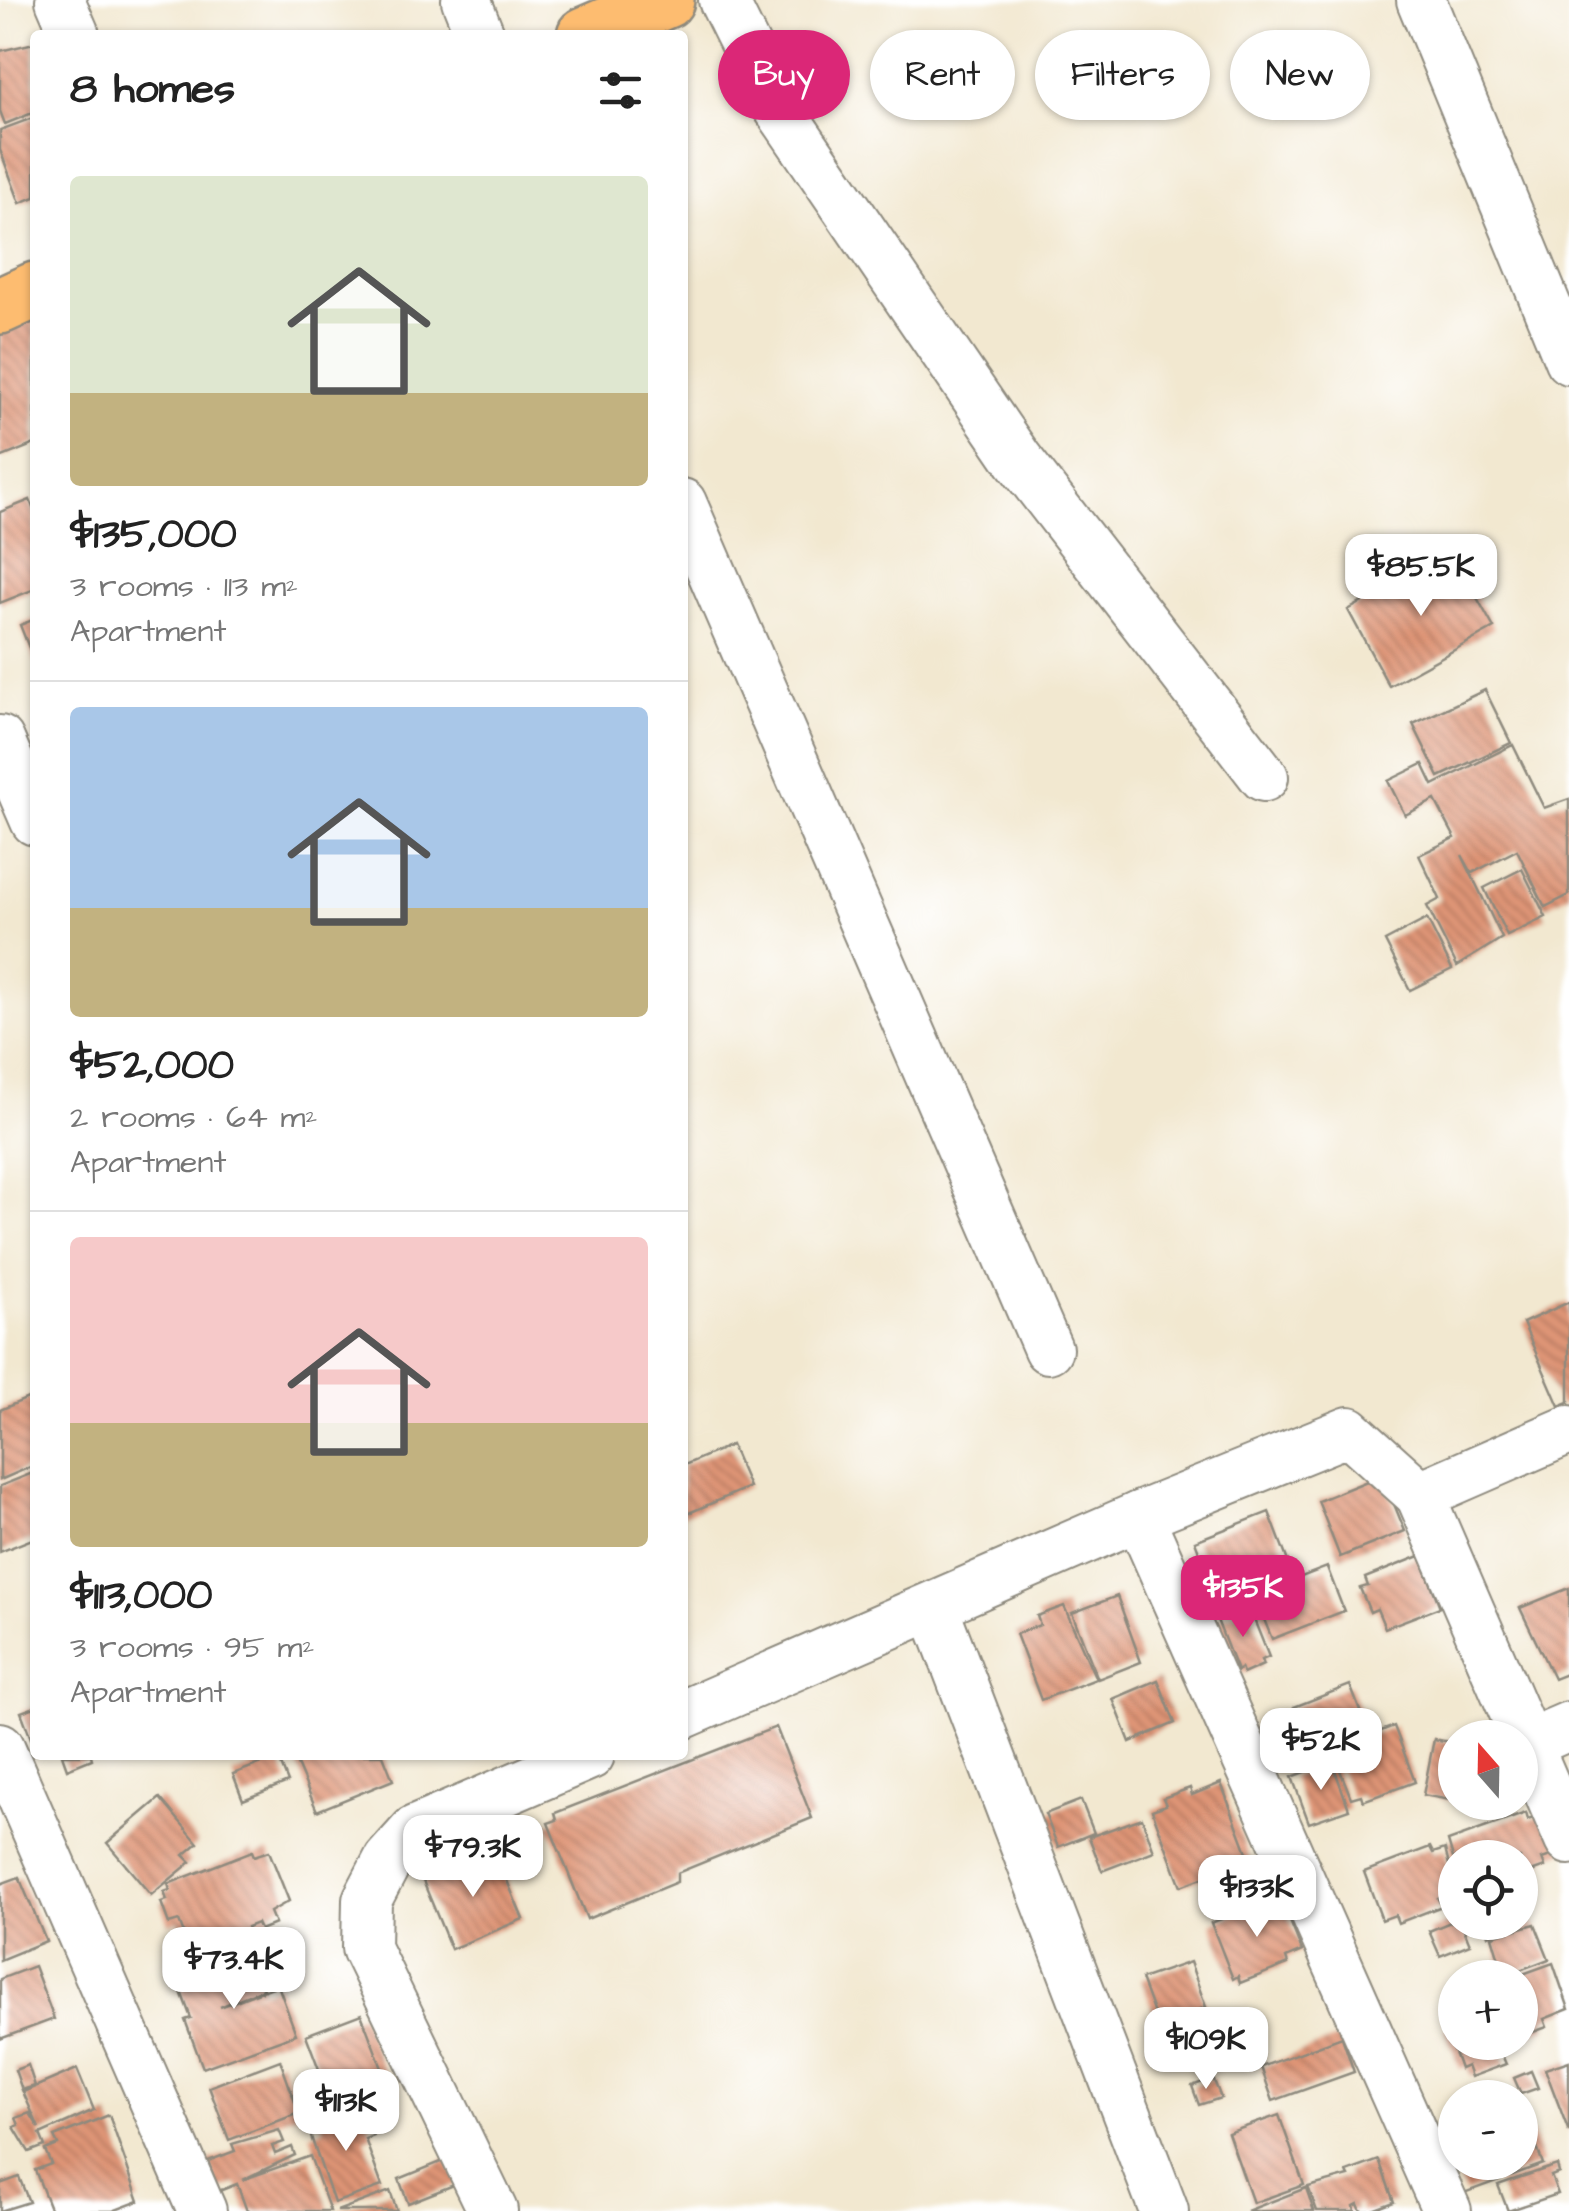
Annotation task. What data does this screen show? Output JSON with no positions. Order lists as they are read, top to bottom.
{
  "north": "top",
  "page": {
    "chip": [
      "Buy",
      "Rent",
      "Filters",
      "New"
    ],
    "heading": "8 homes",
    "list": [
      {
        "name": "$135,000",
        "note": "3 rooms · 113 m² · Apartment"
      },
      {
        "name": "$52,000",
        "note": "2 rooms · 64 m² · Apartment"
      },
      {
        "name": "$113,000",
        "note": "3 rooms · 95 m² · Apartment"
      }
    ],
    "price": [
      "$85.5K",
      "$135K",
      "$52K",
      "$79.3K",
      "$133K",
      "$73.4K",
      "$109K",
      "$113K"
    ],
    "map_buttons": ["+", "−"]
  }
}
